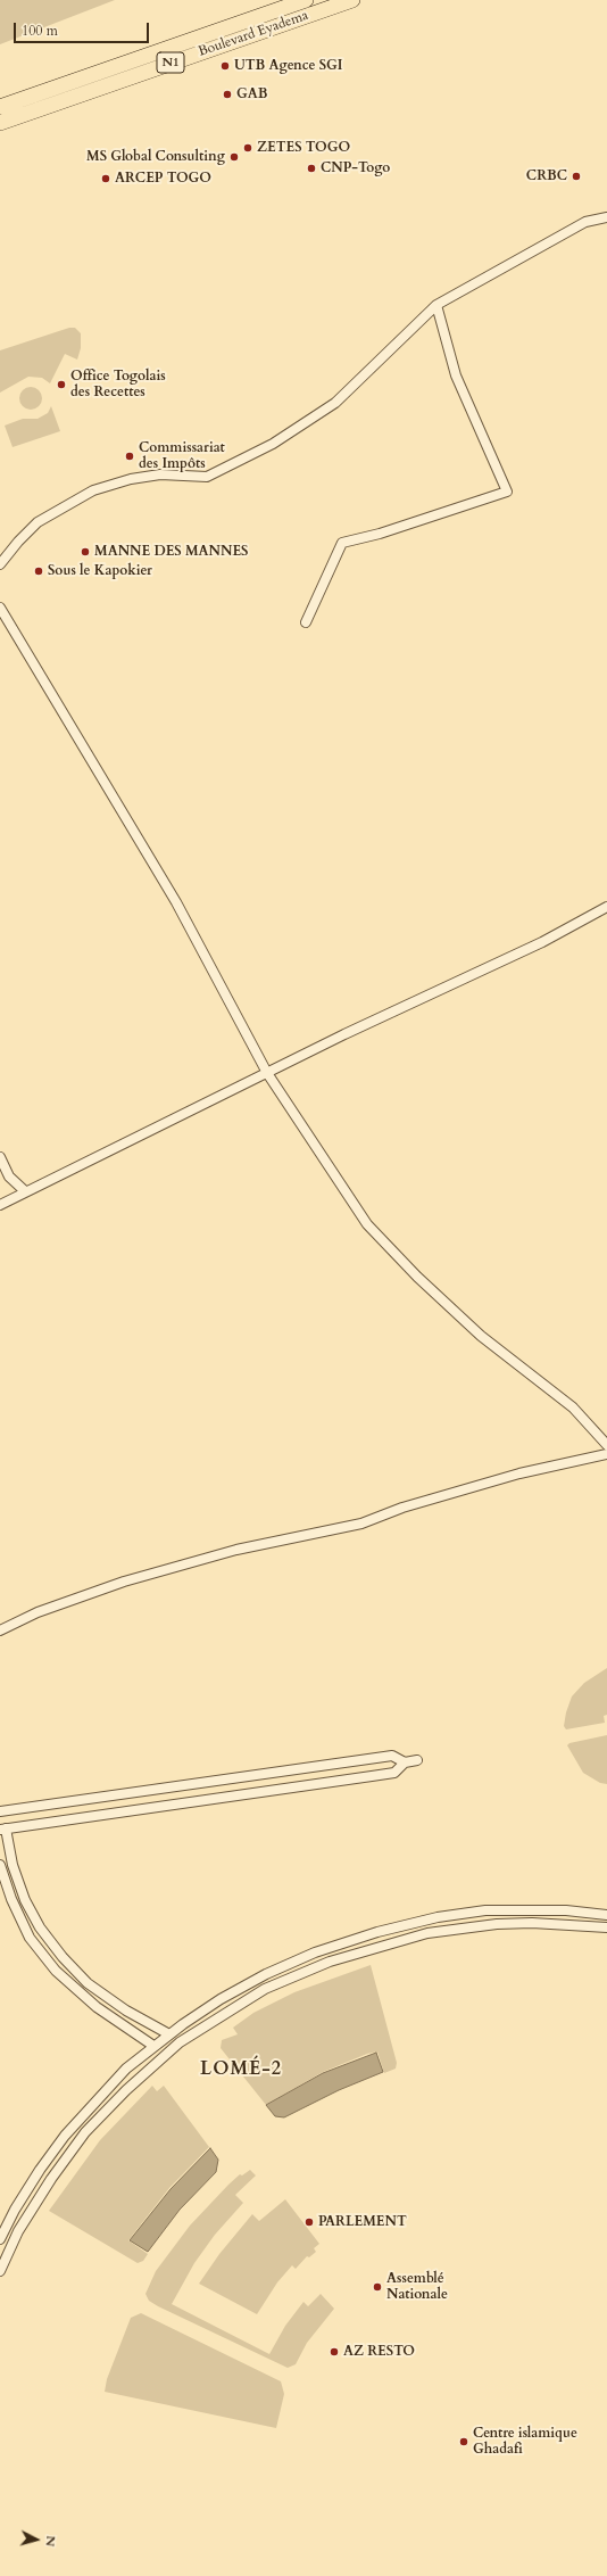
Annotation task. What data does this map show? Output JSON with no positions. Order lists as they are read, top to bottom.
{
  "streets": {
    "highway": ["Boulevard Eyadema", "N1"]
  },
  "districts": ["LOMÉ-2"],
  "places": [
    "UTB Agence SGI",
    "GAB",
    "ZETES TOGO",
    "MS Global Consulting",
    "CNP-Togo",
    "CRBC",
    "ARCEP TOGO",
    "Office Togolais des Recettes",
    "Commissariat des Impôts",
    "MANNE DES MANNES",
    "Sous le Kapokier",
    "PARLEMENT",
    "Assemblé Nationale",
    "AZ RESTO",
    "Centre islamique Ghadafi"
  ],
  "scale_bar": "100 m",
  "north": "right"
}
